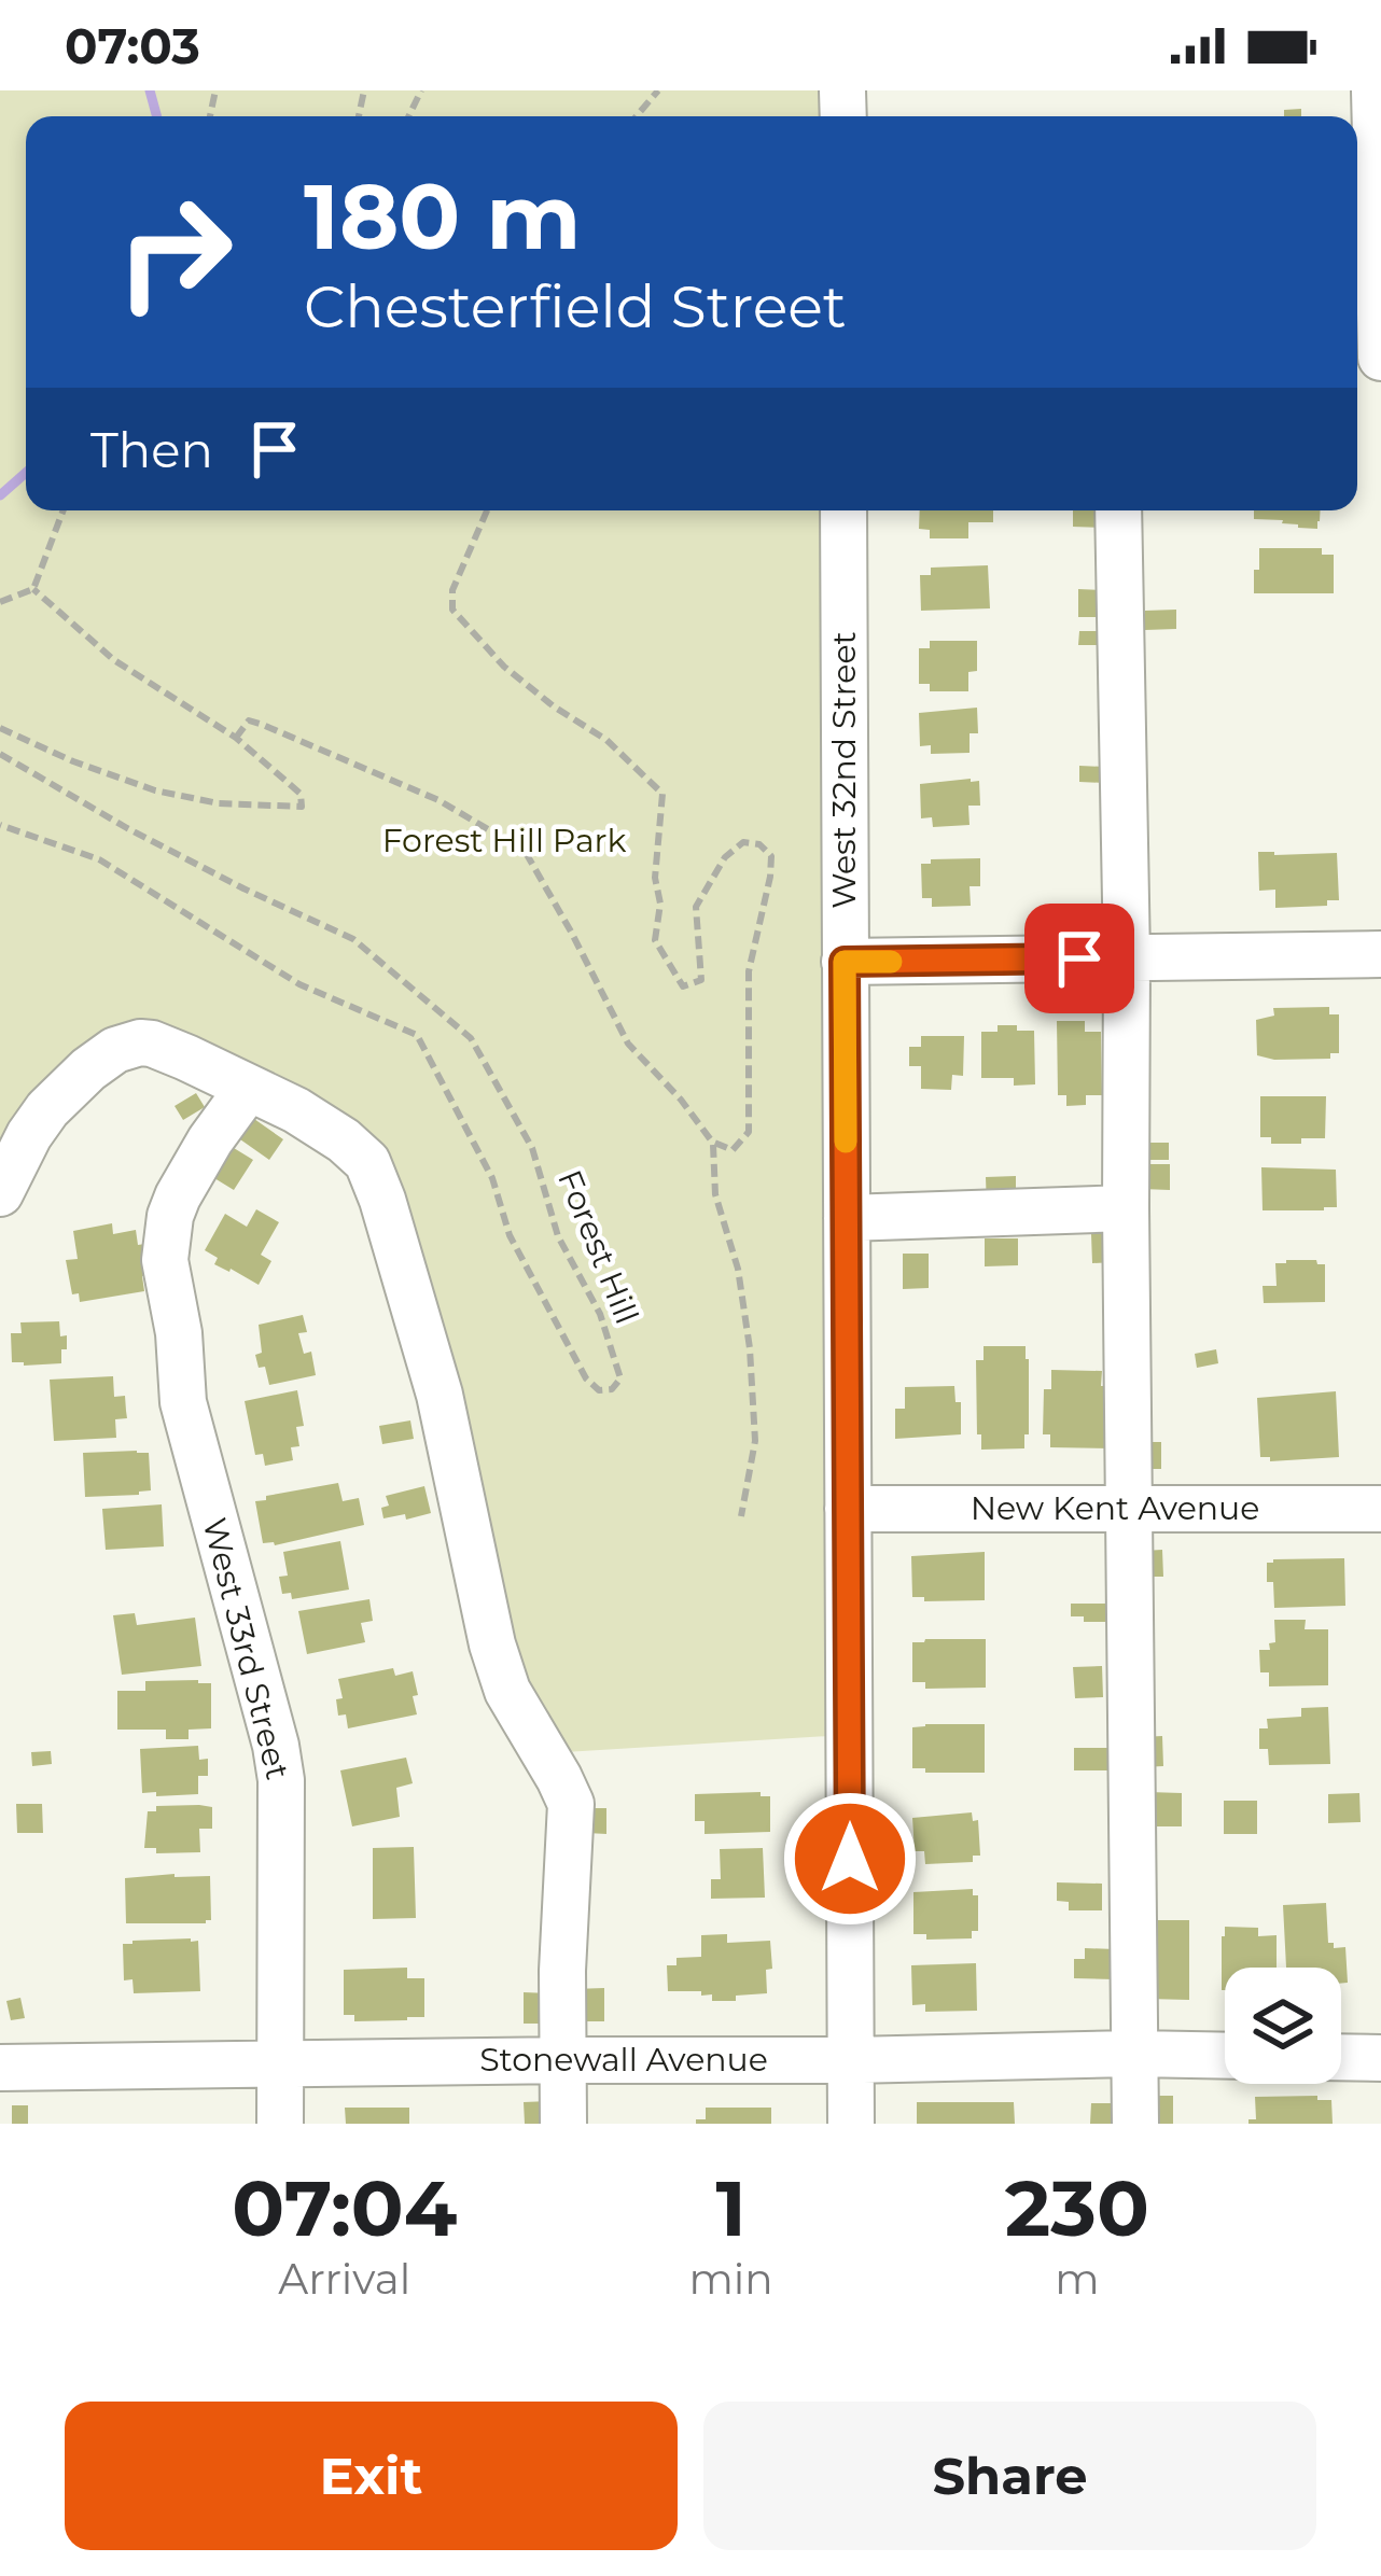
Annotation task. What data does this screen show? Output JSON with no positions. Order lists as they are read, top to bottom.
{
  "streets": {
    "street": [
      "West 32nd Street",
      "New Kent Avenue",
      "West 33rd Street",
      "Stonewall Avenue"
    ],
    "path": ["Forest Hill"]
  },
  "crossings": [
    ["West 32nd Street", "New Kent Avenue"],
    ["West 32nd Street", "Stonewall Avenue"],
    ["West 33rd Street", "Stonewall Avenue"]
  ],
  "parks": ["Forest Hill Park"],
  "page": {
    "status": "07:03",
    "turn": ["180 m", "Chesterfield Street"],
    "then": "Then",
    "eta": [
      "07:04",
      "Arrival",
      "1",
      "min",
      "230",
      "m"
    ],
    "buttons": ["Exit", "Share"]
  }
}
